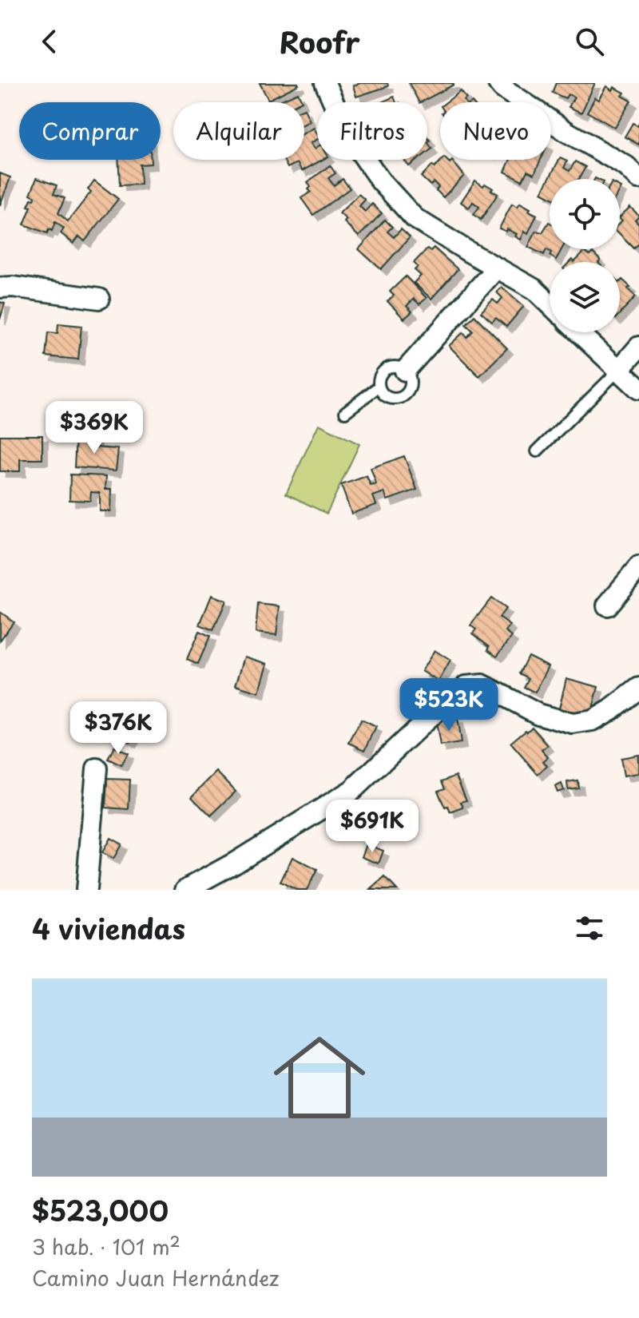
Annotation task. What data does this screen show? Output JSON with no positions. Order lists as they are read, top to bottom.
{
  "page": {
    "header": "Roofr",
    "chip": [
      "Comprar",
      "Alquilar",
      "Filtros",
      "Nuevo"
    ],
    "price": [
      "$369K",
      "$523K",
      "$376K",
      "$691K"
    ],
    "heading": "4 viviendas",
    "list": [
      {
        "name": "$523,000",
        "note": "3 hab. · 101 m² · Camino Juan Hernández"
      }
    ]
  }
}
